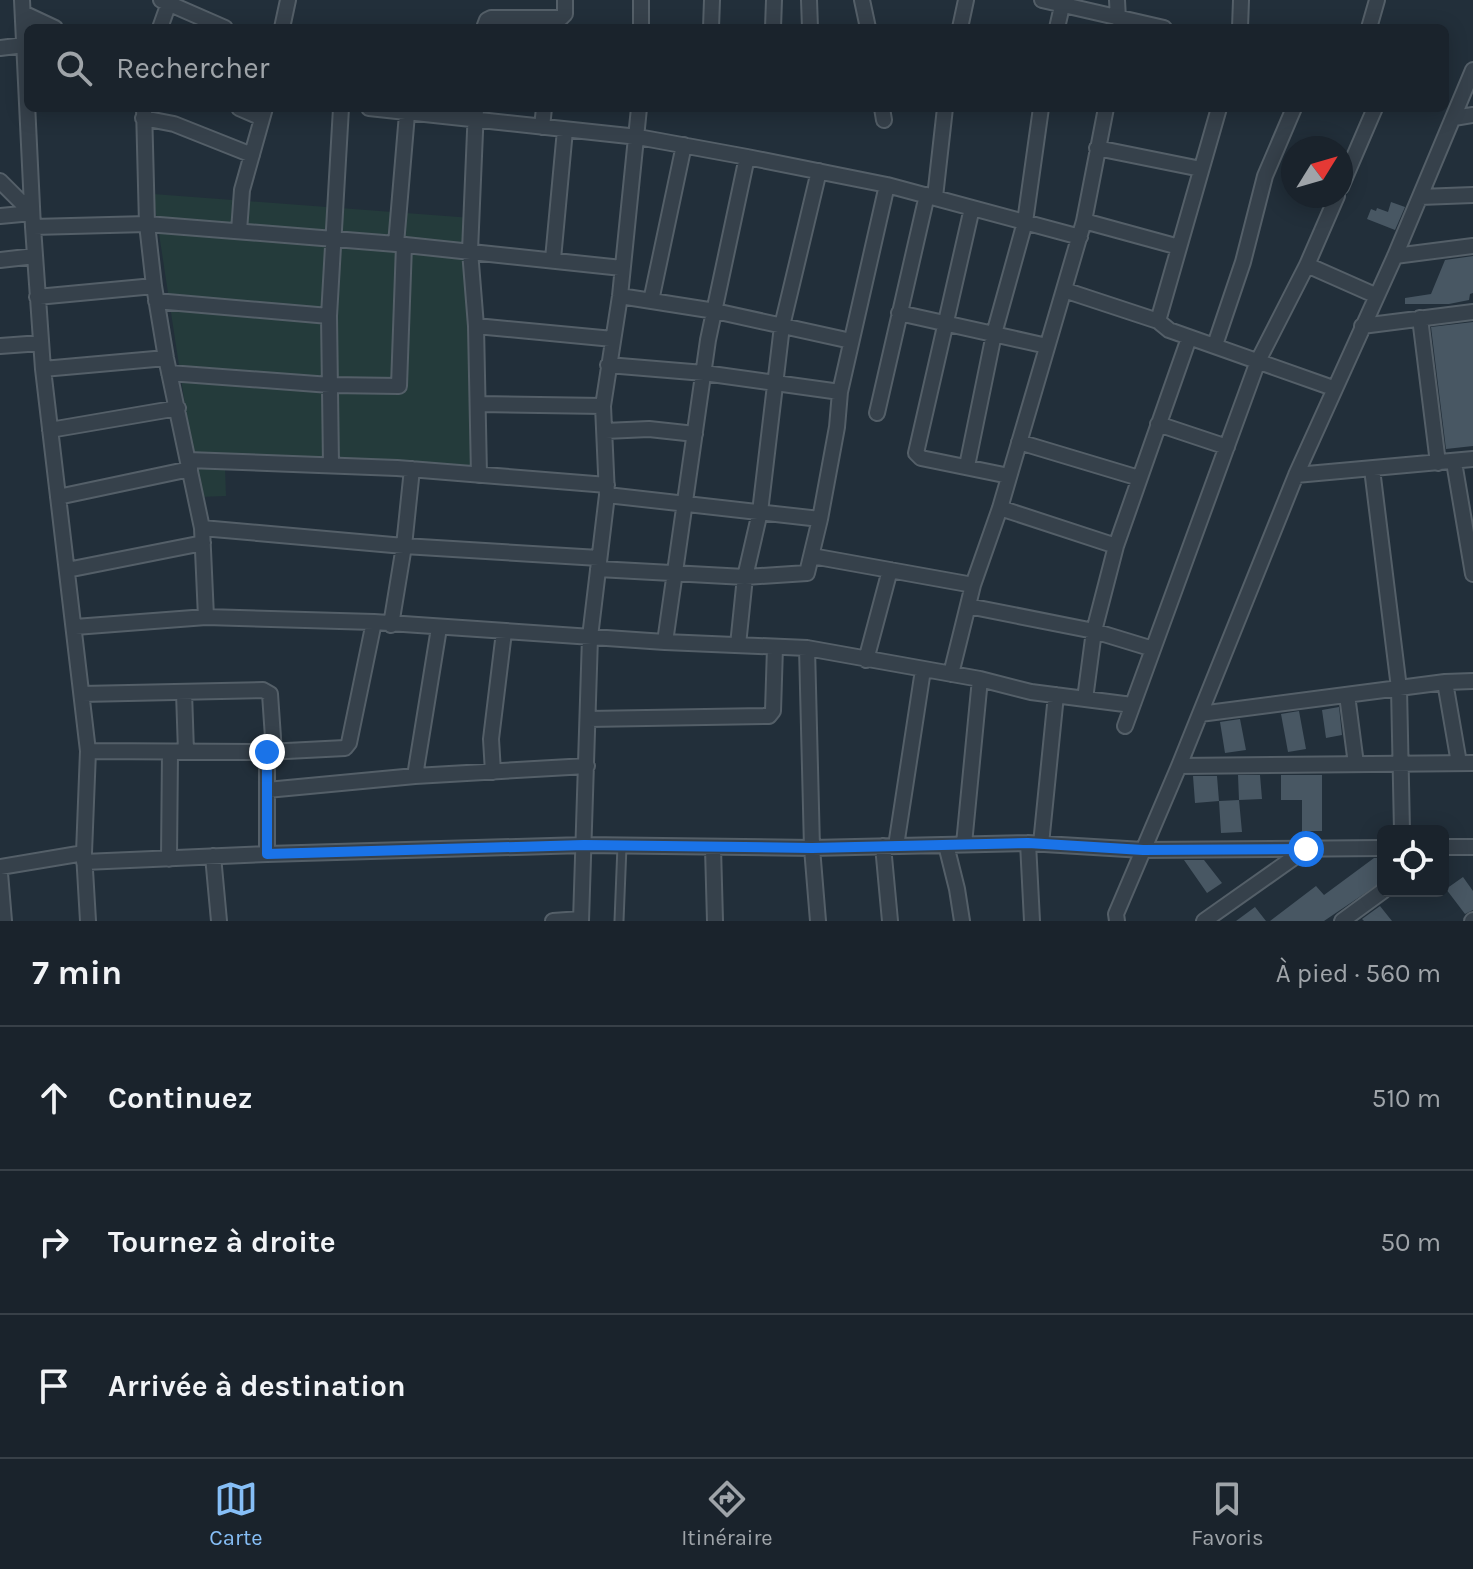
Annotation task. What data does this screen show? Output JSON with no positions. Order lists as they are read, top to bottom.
{
  "north": "top right",
  "page": {
    "search": "Rechercher",
    "heading": ["7 min", "À pied · 560 m"],
    "list": [
      ["Continuez", "510 m"],
      ["Tournez à droite", "50 m"],
      "Arrivée à destination"
    ],
    "nav": ["Carte", "Itinéraire", "Favoris"]
  }
}
